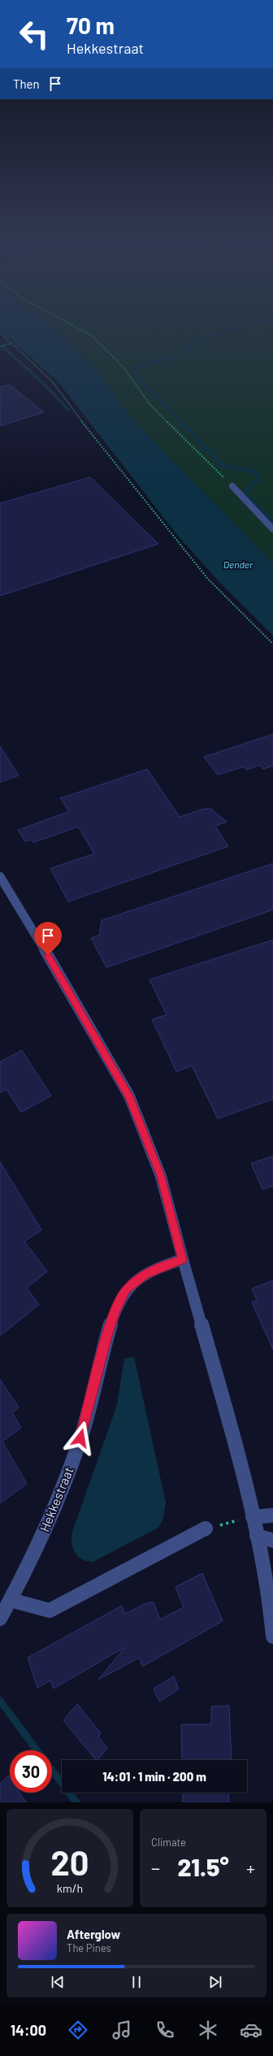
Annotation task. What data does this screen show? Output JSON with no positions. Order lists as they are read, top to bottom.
{
  "streets": {
    "street": ["Hekkestraat"]
  },
  "water": ["Dender"],
  "page": {
    "turn": ["70 m", "Hekkestraat"],
    "then": "Then",
    "limit": "30",
    "trip": "14:01 · 1 min · 200 m",
    "tile": "Climate",
    "heat": ["−", "21.5°", "+"],
    "song": ["Afterglow", "The Pines"],
    "tabs": "14:00",
    "gauge": ["20", "km/h"]
  }
}
